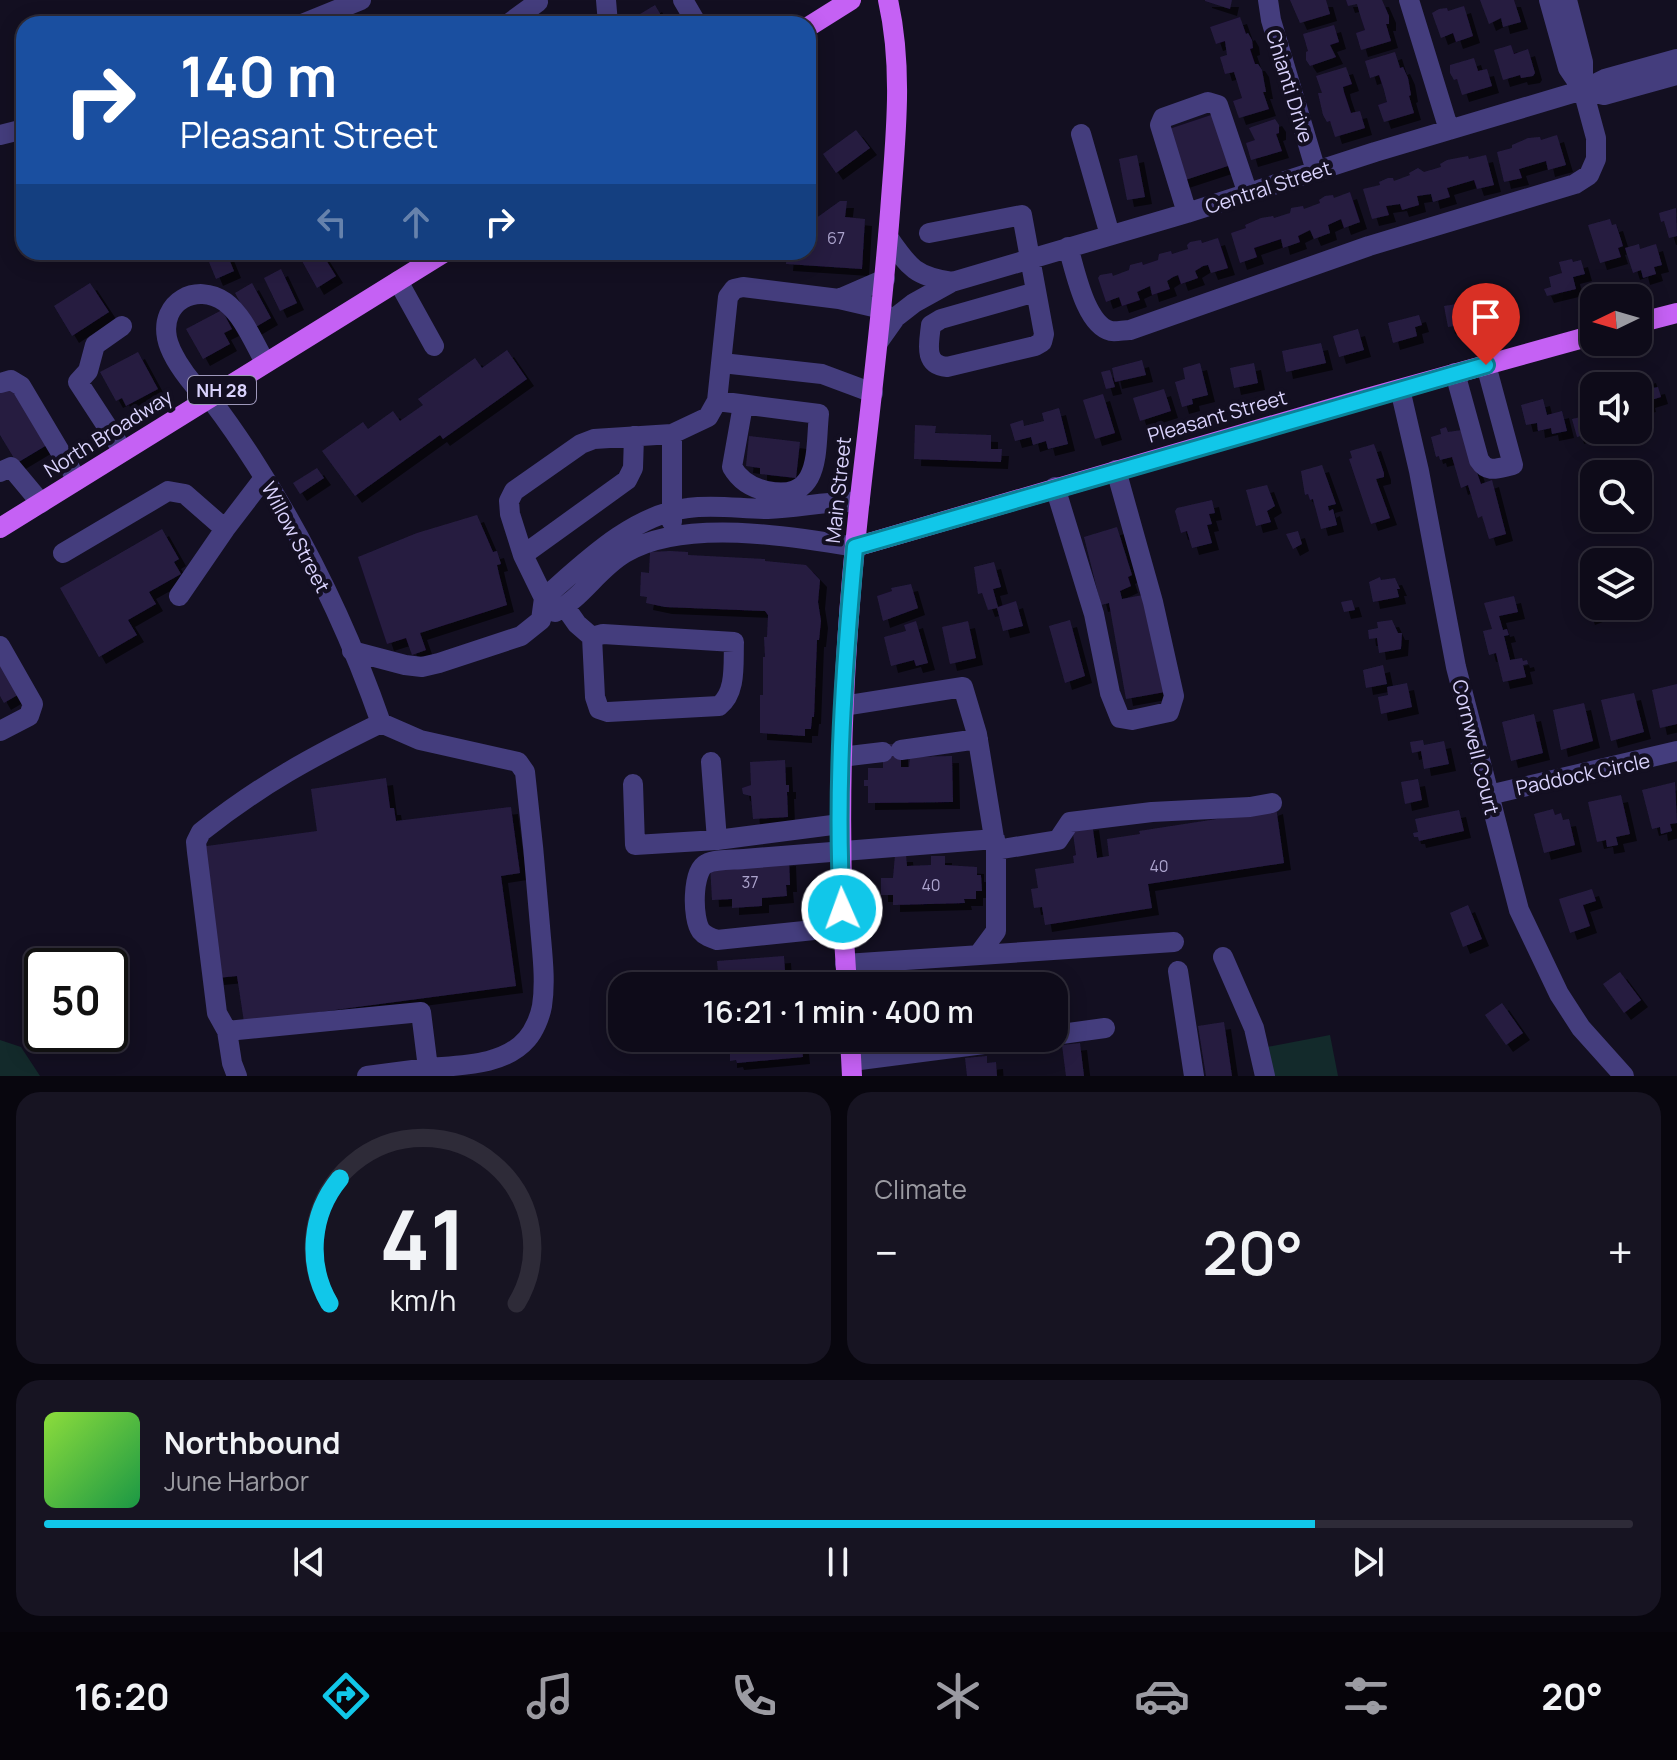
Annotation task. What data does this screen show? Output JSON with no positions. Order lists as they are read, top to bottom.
{
  "streets": {
    "main road": [
      "NH 28",
      "Pleasant Street",
      "North Broadway",
      "Main Street"
    ],
    "street": [
      "Chianti Drive",
      "Central Street",
      "Willow Street",
      "Cornwell Court",
      "Paddock Circle"
    ]
  },
  "crossings": [
    ["Chianti Drive", "Central Street"],
    ["Central Street", "Main Street"],
    ["Pleasant Street", "Main Street"],
    ["Pleasant Street", "Cornwell Court"],
    ["North Broadway", "Willow Street"],
    ["Cornwell Court", "Paddock Circle"]
  ],
  "house_numbers": [
    "67",
    "40",
    "37",
    "40"
  ],
  "north": "left",
  "page": {
    "turn": ["140 m", "Pleasant Street"],
    "limit": "50",
    "trip": "16:21 · 1 min · 400 m",
    "tile": "Climate",
    "heat": ["−", "20°", "+"],
    "song": ["Northbound", "June Harbor"],
    "tabs": ["16:20", "20°"],
    "gauge": ["41", "km/h"]
  }
}
